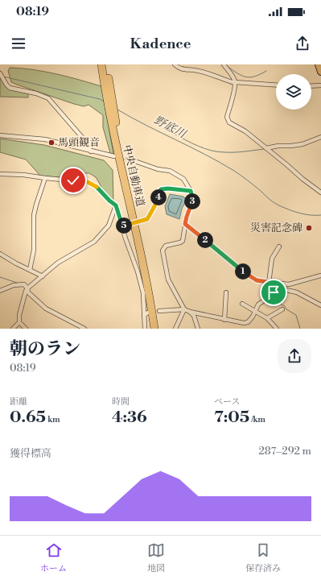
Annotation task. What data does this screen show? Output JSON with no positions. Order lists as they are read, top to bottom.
{
  "streets": {
    "highway": ["中央自動車道"]
  },
  "water": ["野底川"],
  "places": ["馬頭観音", "災害記念碑"],
  "page": {
    "status": "08:19",
    "header": "Kadence",
    "pins": [
      "4",
      "3",
      "5",
      "2",
      "1"
    ],
    "heading": ["朝のラン", "08:19"],
    "stats": [
      ["距離", "0.65 km"],
      ["時間", "4:36"],
      ["ペース", "7:05 /km"]
    ],
    "chart": ["獲得標高", "287–292 m"],
    "tabs": ["ホーム", "地図", "保存済み"]
  }
}
